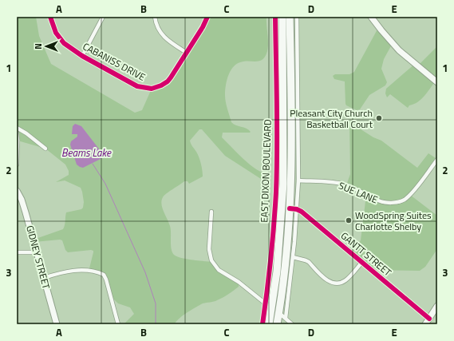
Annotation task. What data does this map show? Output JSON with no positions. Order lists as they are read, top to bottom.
{
  "streets": {
    "highway": ["EAST DIXON BOULEVARD"],
    "street": [
      "CABANISS DRIVE",
      "SUE LANE",
      "GANTT STREET",
      "GIDNEY STREET"
    ]
  },
  "water": ["Beams Lake"],
  "places": ["Pleasant City Church Basketball Court", "WoodSpring Suites Charlotte Shelby"],
  "north": "left",
  "grid": {
    "columns": [
      "A",
      "B",
      "C",
      "D",
      "E"
    ],
    "rows": ["1", "2", "3"]
  }
}
